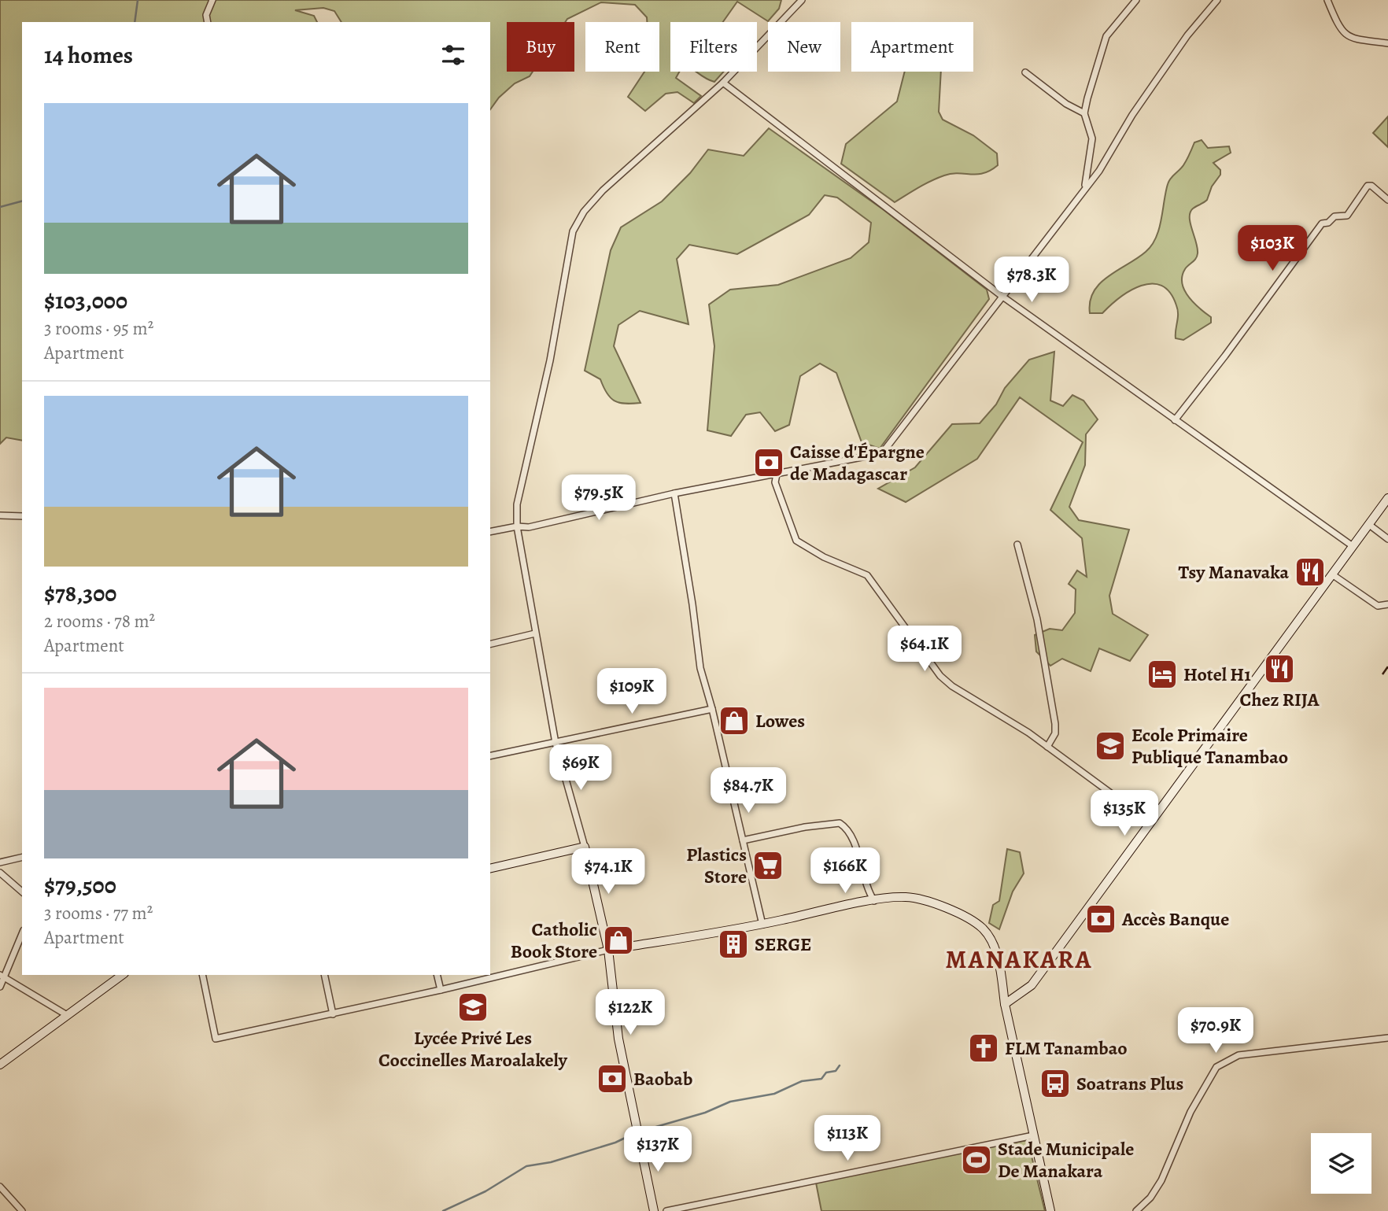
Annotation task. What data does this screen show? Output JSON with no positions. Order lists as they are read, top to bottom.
{
  "districts": ["MANAKARA"],
  "places": {
    "bank": ["Caisse d'Épargne de Madagascar", "Accès Banque", "Baobab"],
    "restaurant": ["Tsy Manavaka", "Chez RIJA"],
    "hotel": ["Hotel H1"],
    "shop": ["Lowes", "Catholic Book Store"],
    "school or university": ["Ecole Primaire Publique Tanambao", "Lycée Privé Les Coccinelles Maroalakely"],
    "supermarket": ["Plastics Store"],
    "building": ["SERGE"],
    "church": ["FLM Tanambao"],
    "bus stop": ["Soatrans Plus"],
    "sports": ["Stade Municipale De Manakara"]
  },
  "page": {
    "chip": [
      "Buy",
      "Rent",
      "Filters",
      "New",
      "Apartment"
    ],
    "heading": "14 homes",
    "list": [
      {
        "name": "$103,000",
        "note": "3 rooms · 95 m² · Apartment"
      },
      {
        "name": "$78,300",
        "note": "2 rooms · 78 m² · Apartment"
      },
      {
        "name": "$79,500",
        "note": "3 rooms · 77 m² · Apartment"
      }
    ],
    "price": [
      "$103K",
      "$78.3K",
      "$79.5K",
      "$64.1K",
      "$109K",
      "$69K",
      "$84.7K",
      "$135K",
      "$166K",
      "$74.1K",
      "$122K",
      "$70.9K",
      "$113K",
      "$137K"
    ]
  }
}
